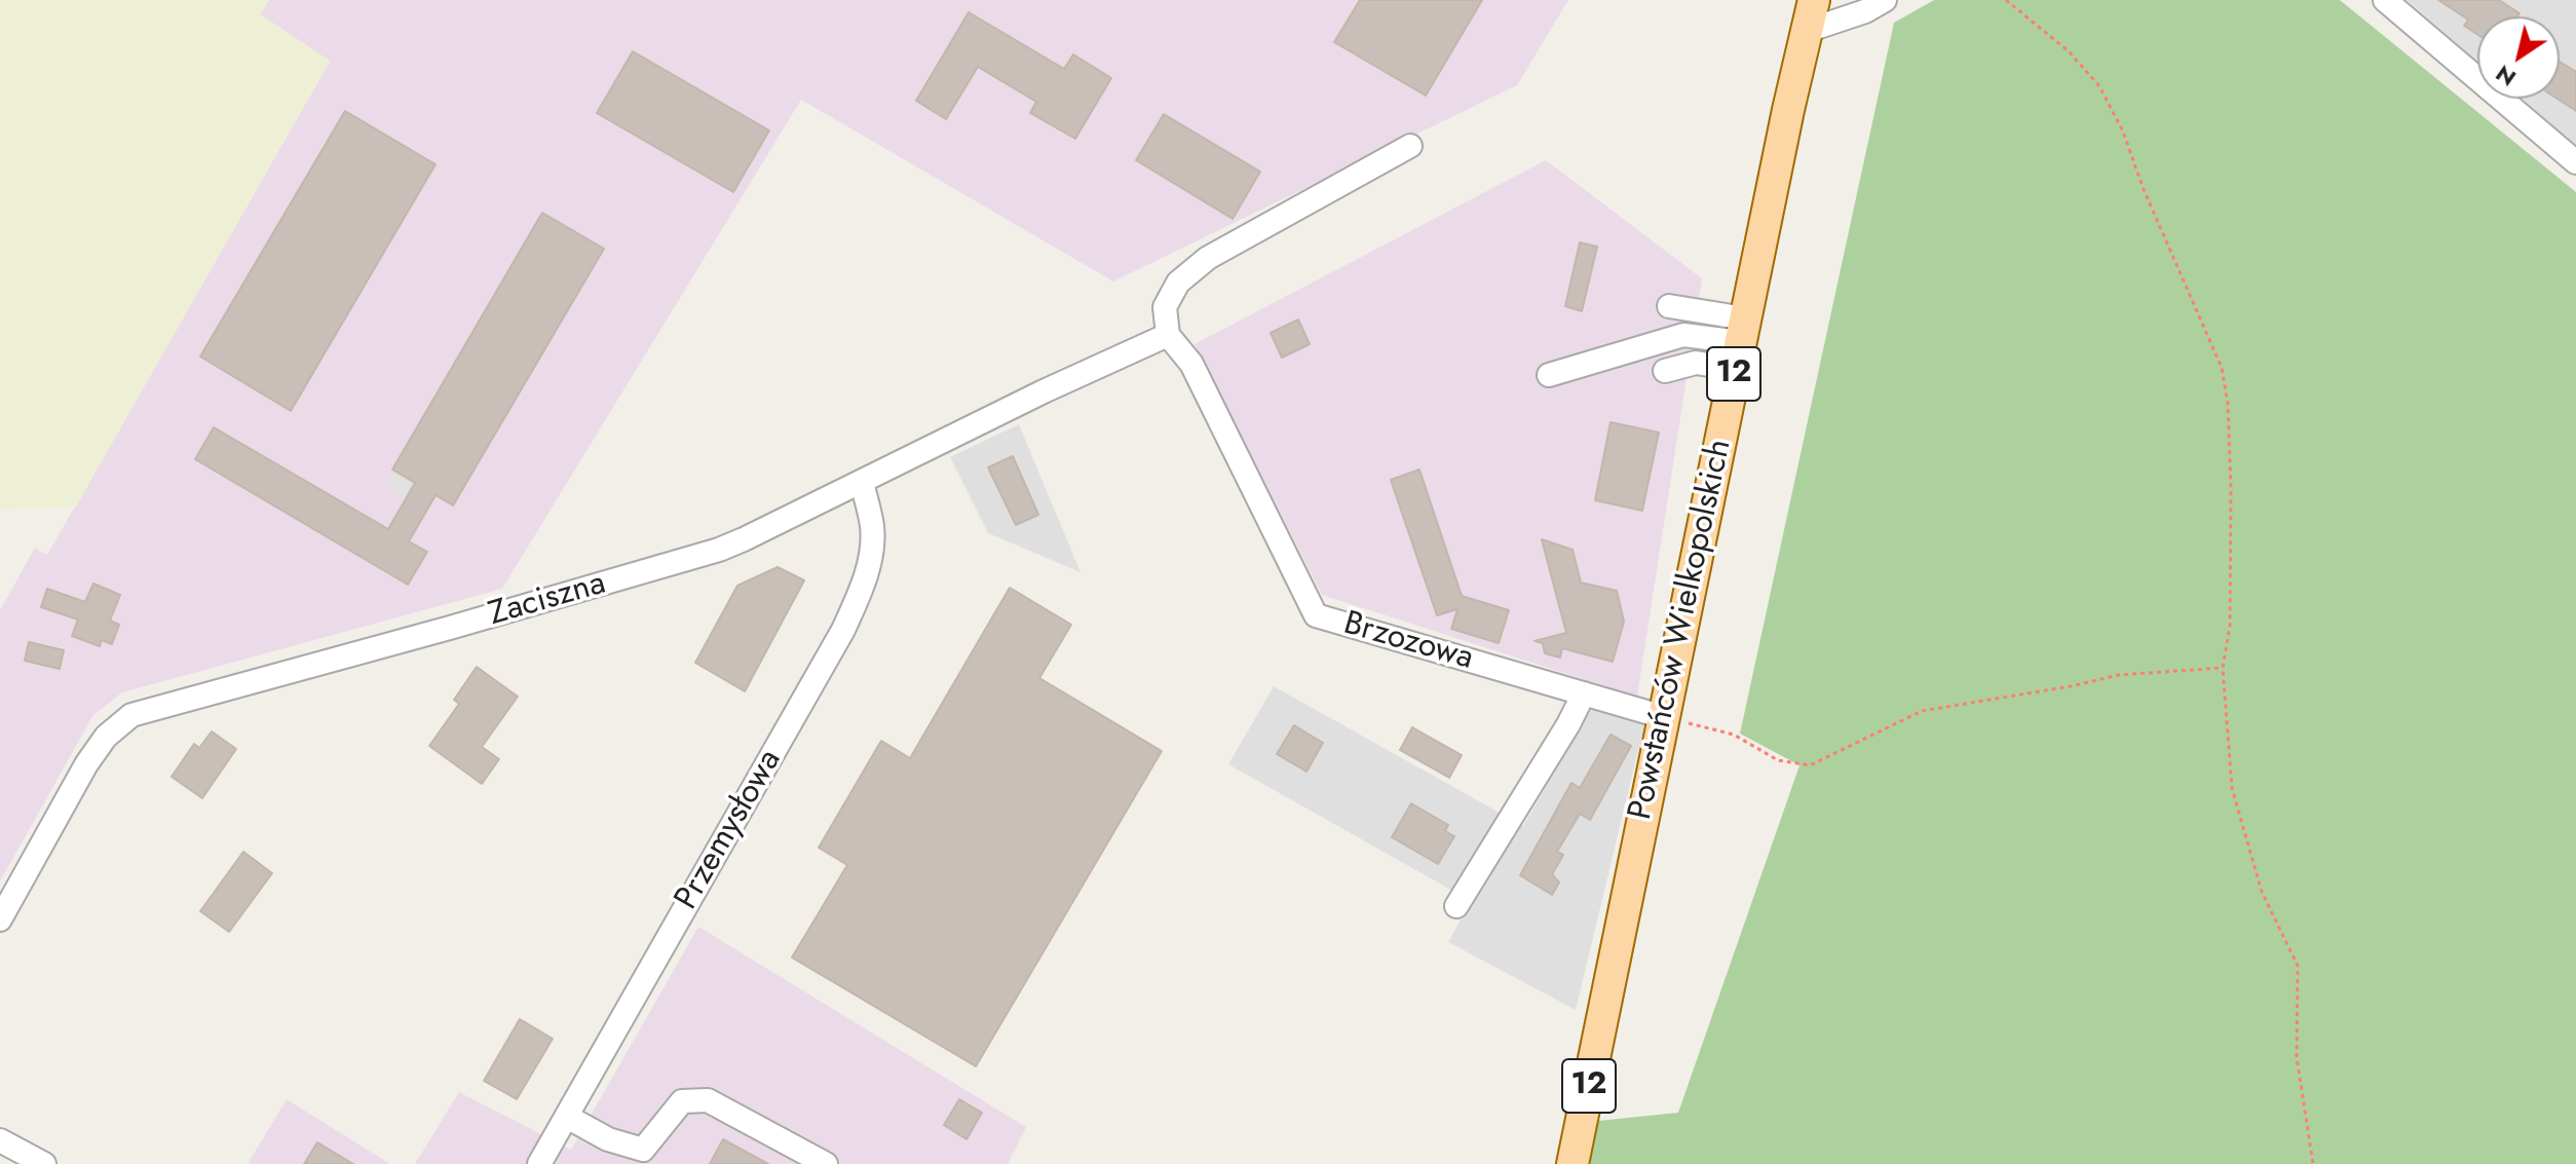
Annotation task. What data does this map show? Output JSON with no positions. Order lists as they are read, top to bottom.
{
  "streets": {
    "main road": ["12", "Powstańców Wielkopolskich"],
    "street": ["Zaciszna", "Brzozowa", "Przemysłowa"]
  },
  "crossings": [
    ["Zaciszna", "Brzozowa"],
    ["Zaciszna", "Przemysłowa"],
    ["Powstańców Wielkopolskich", "Brzozowa"]
  ],
  "north": "bottom left"
}
